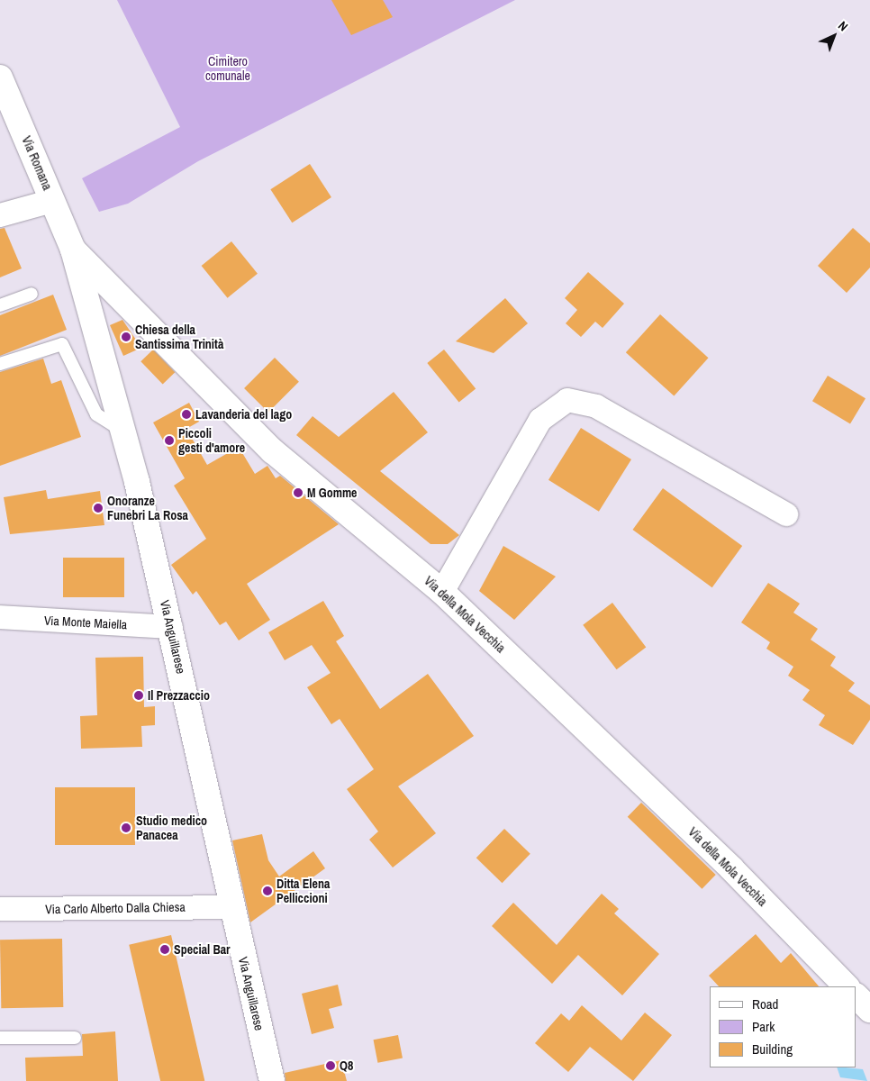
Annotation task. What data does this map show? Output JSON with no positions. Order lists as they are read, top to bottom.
{
  "streets": {
    "street": [
      "Via Romana",
      "Via della Mola Vecchia",
      "Via Monte Maiella",
      "Via Anguillarese",
      "Via Carlo Alberto Dalla Chiesa"
    ]
  },
  "crossings": [
    ["Via Romana", "Via della Mola Vecchia"],
    ["Via Romana", "Via Anguillarese"],
    ["Via della Mola Vecchia", "Via Anguillarese"],
    ["Via Monte Maiella", "Via Anguillarese"],
    ["Via Anguillarese", "Via Carlo Alberto Dalla Chiesa"]
  ],
  "parks": ["Cimitero comunale"],
  "places": [
    "Chiesa della Santissima Trinità",
    "Lavanderia del lago",
    "Piccoli gesti d'amore",
    "M Gomme",
    "Onoranze Funebri La Rosa",
    "Il Prezzaccio",
    "Studio medico Panacea",
    "Ditta Elena Pelliccioni",
    "Special Bar",
    "Q8"
  ],
  "legend": ["Road", "Park", "Building"],
  "north": "top right"
}
